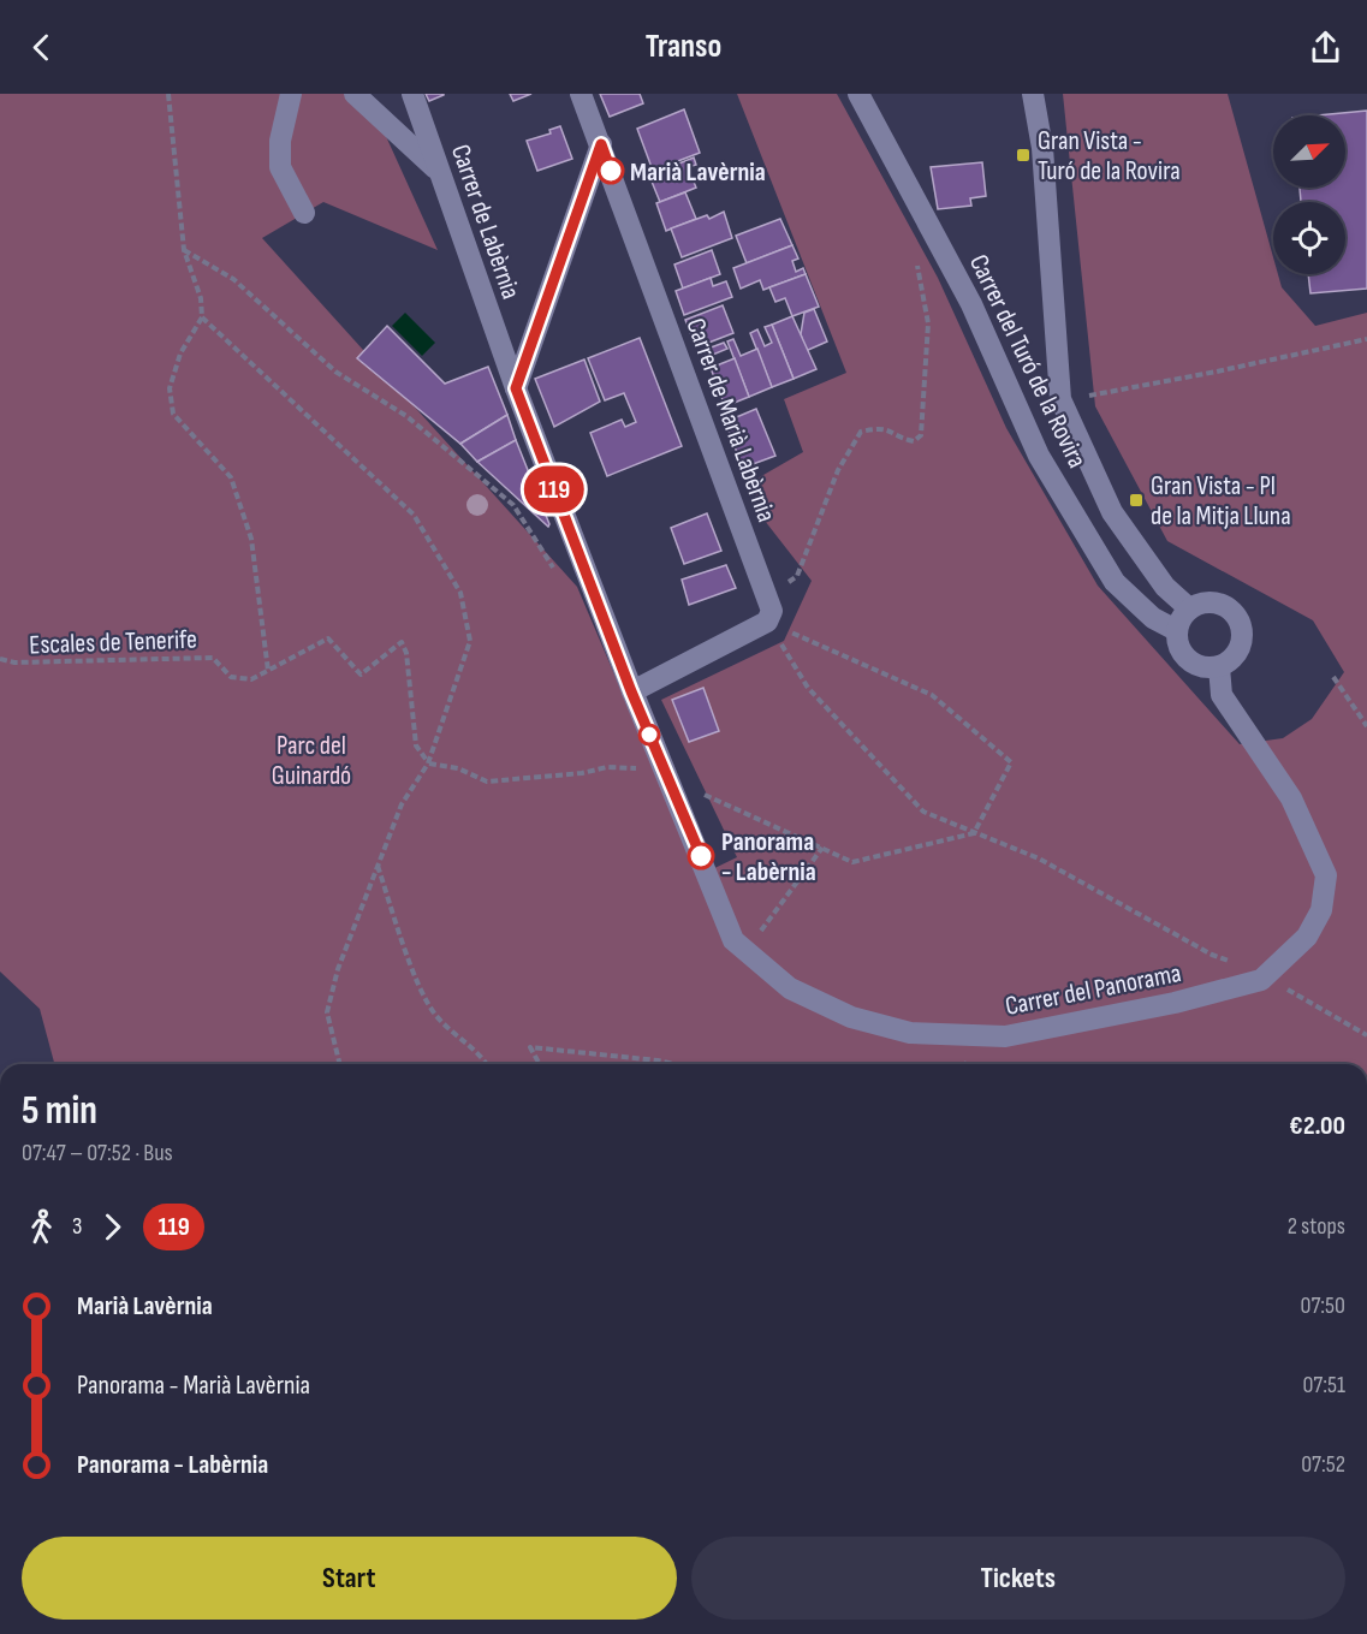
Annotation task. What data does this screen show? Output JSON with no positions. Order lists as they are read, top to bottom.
{
  "streets": {
    "street": [
      "Carrer de Labèrnia",
      "Carrer del Turó de la Rovira",
      "Carrer de Marià Labèrnia",
      "Carrer del Panorama"
    ],
    "path": ["Escales de Tenerife"]
  },
  "crossings": [
    ["Carrer de Labèrnia", "Carrer del Panorama"],
    ["Carrer del Turó de la Rovira", "Carrer del Panorama"]
  ],
  "parks": ["Parc del Guinardó"],
  "places": {
    "transit": ["Gran Vista - Turó de la Rovira", "Gran Vista - Pl de la Mitja Lluna"],
    "other": ["Marià Lavèrnia", "Panorama - Labèrnia"]
  },
  "lines": ["bus line 119"],
  "north": "top right",
  "page": {
    "header": "Transo",
    "on_map": "119",
    "heading": ["5 min", "07:47 – 07:52 · Bus", "€2.00"],
    "legs": ["3", "119", "2 stops"],
    "list": [
      {
        "name": "Marià Lavèrnia",
        "value": "07:50"
      },
      {
        "name": "Panorama - Marià Lavèrnia",
        "value": "07:51"
      },
      {
        "name": "Panorama - Labèrnia",
        "value": "07:52"
      }
    ],
    "buttons": ["Start", "Tickets"]
  }
}
